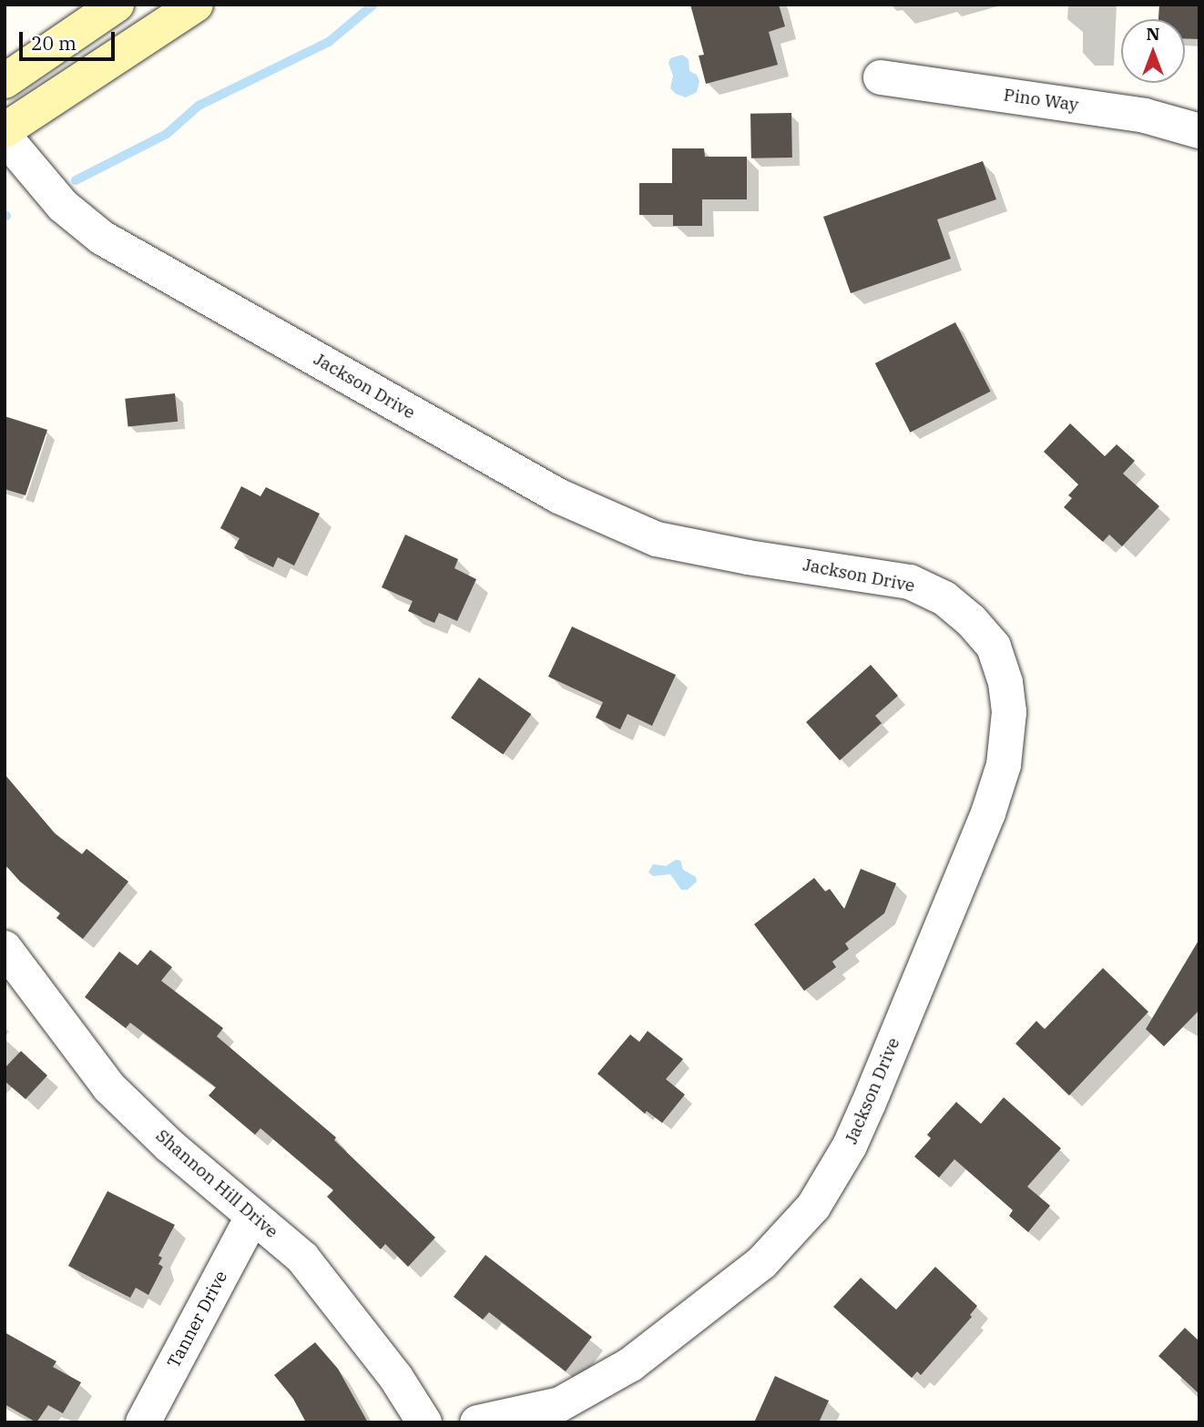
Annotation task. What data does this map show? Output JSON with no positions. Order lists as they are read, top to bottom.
{
  "streets": {
    "street": [
      "Pino Way",
      "Jackson Drive",
      "Shannon Hill Drive",
      "Tanner Drive"
    ]
  },
  "crossings": [
    ["Shannon Hill Drive", "Tanner Drive"]
  ],
  "scale_bar": "20 m",
  "north": "top"
}
